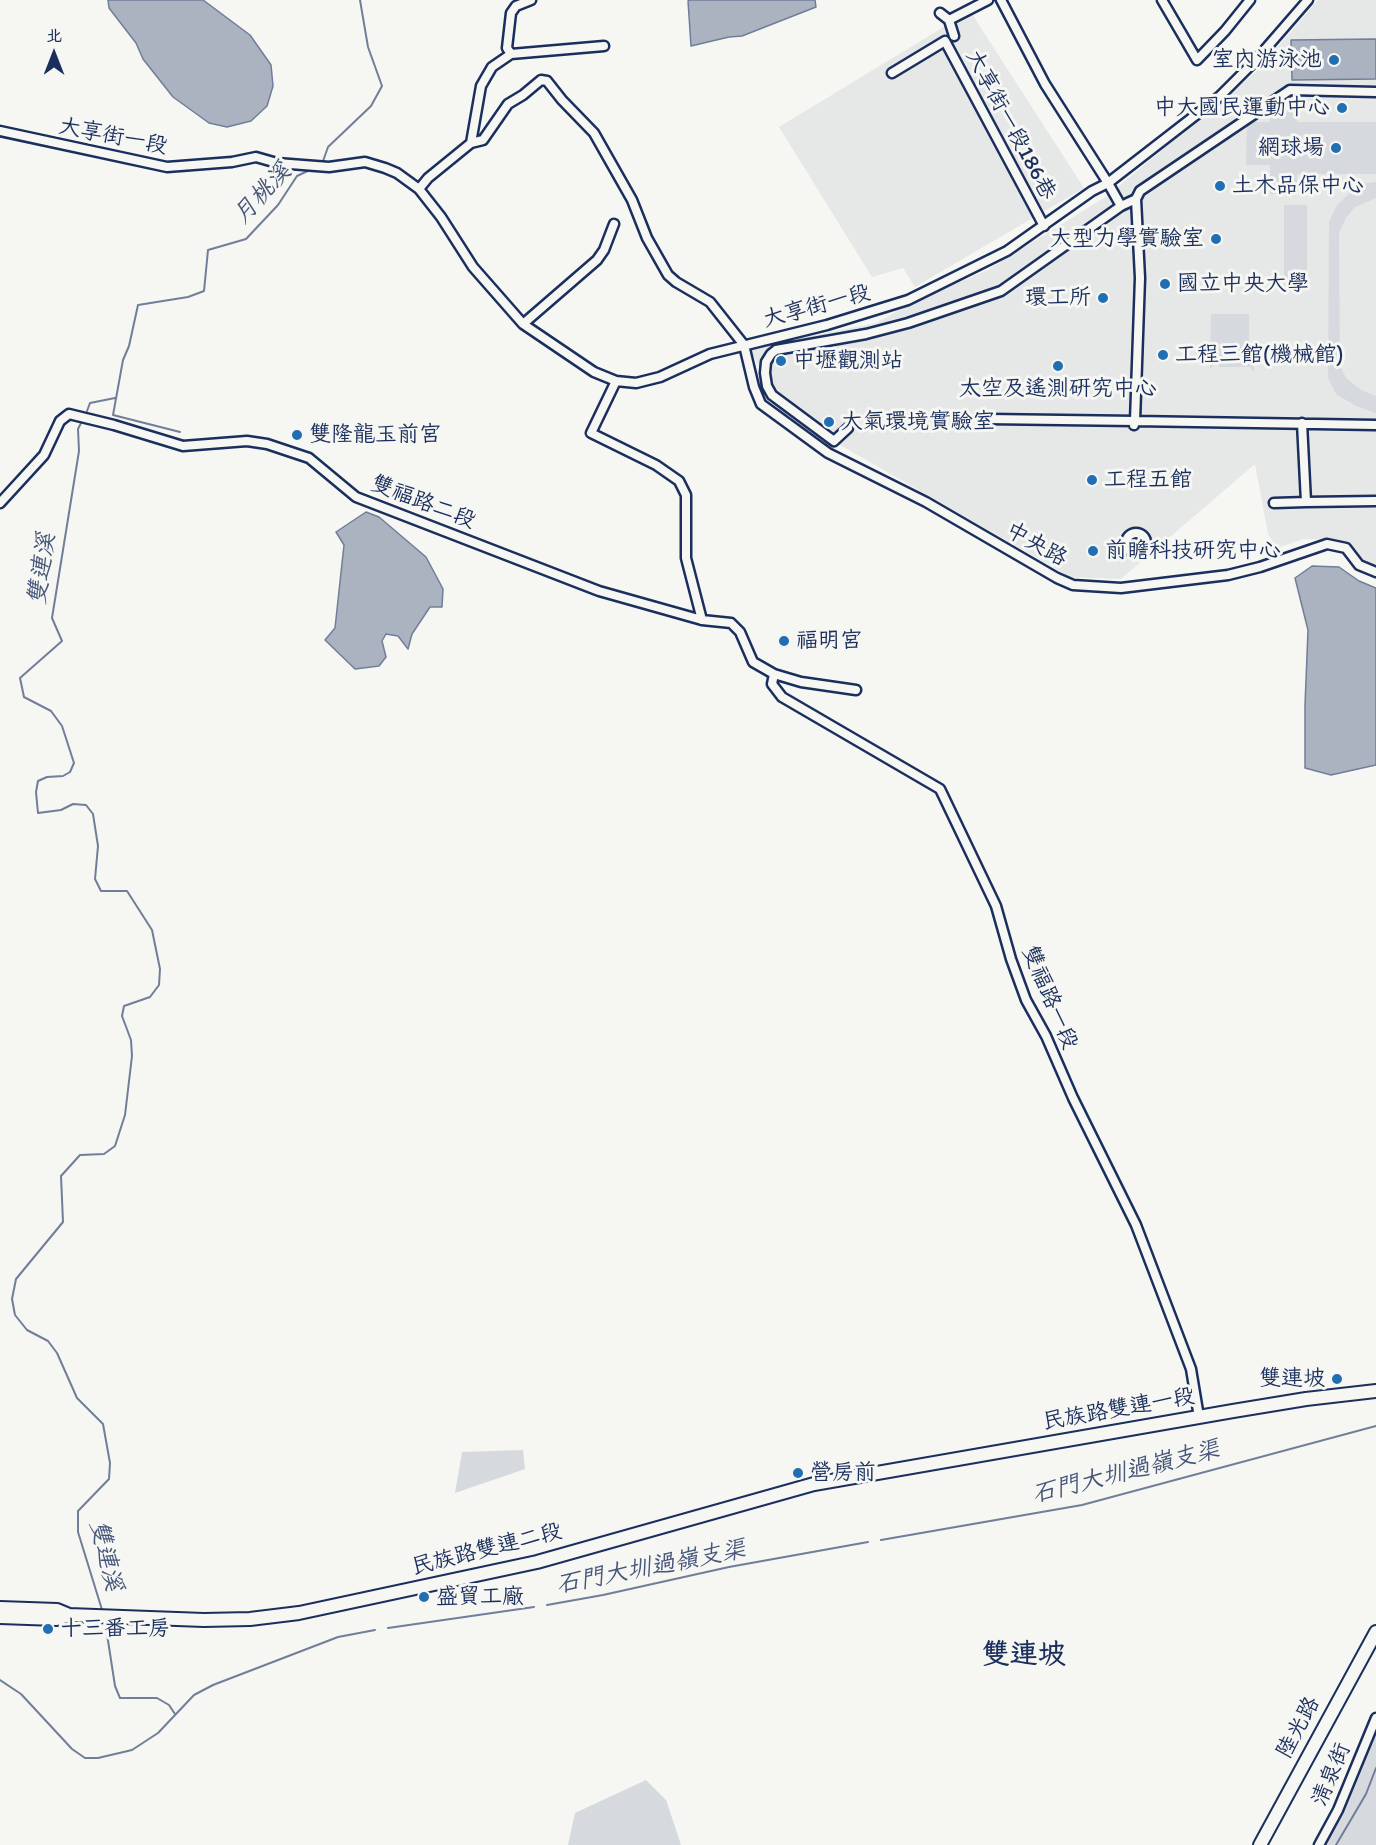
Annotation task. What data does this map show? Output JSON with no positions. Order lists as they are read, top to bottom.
{
  "streets": {
    "main road": ["民族路雙連一段", "民族路雙連二段", "陸光路"],
    "street": [
      "大享街一段186巷",
      "大享街一段",
      "雙福路二段",
      "中央路",
      "雙福路一段",
      "清泉街"
    ]
  },
  "crossings": [
    ["大享街一段186巷", "大享街一段"],
    ["大享街一段", "中央路"],
    ["雙福路二段", "雙福路一段"],
    ["雙福路一段", "民族路雙連一段"],
    ["民族路雙連一段", "民族路雙連二段"]
  ],
  "districts": ["雙連坡"],
  "water": ["月桃溪", "雙連溪", "石門大圳過嶺支渠"],
  "places": [
    "室內游泳池",
    "中大國民運動中心",
    "網球場",
    "土木品保中心",
    "大型力學實驗室",
    "國立中央大學",
    "環工所",
    "工程三館(機械館)",
    "中壢觀測站",
    "太空及遙測研究中心",
    "大氣環境實驗室",
    "雙隆龍玉前宮",
    "工程五館",
    "前瞻科技研究中心",
    "福明宮",
    "雙連坡",
    "營房前",
    "盛貿工廠",
    "十三番工房"
  ],
  "north": "top"
}
